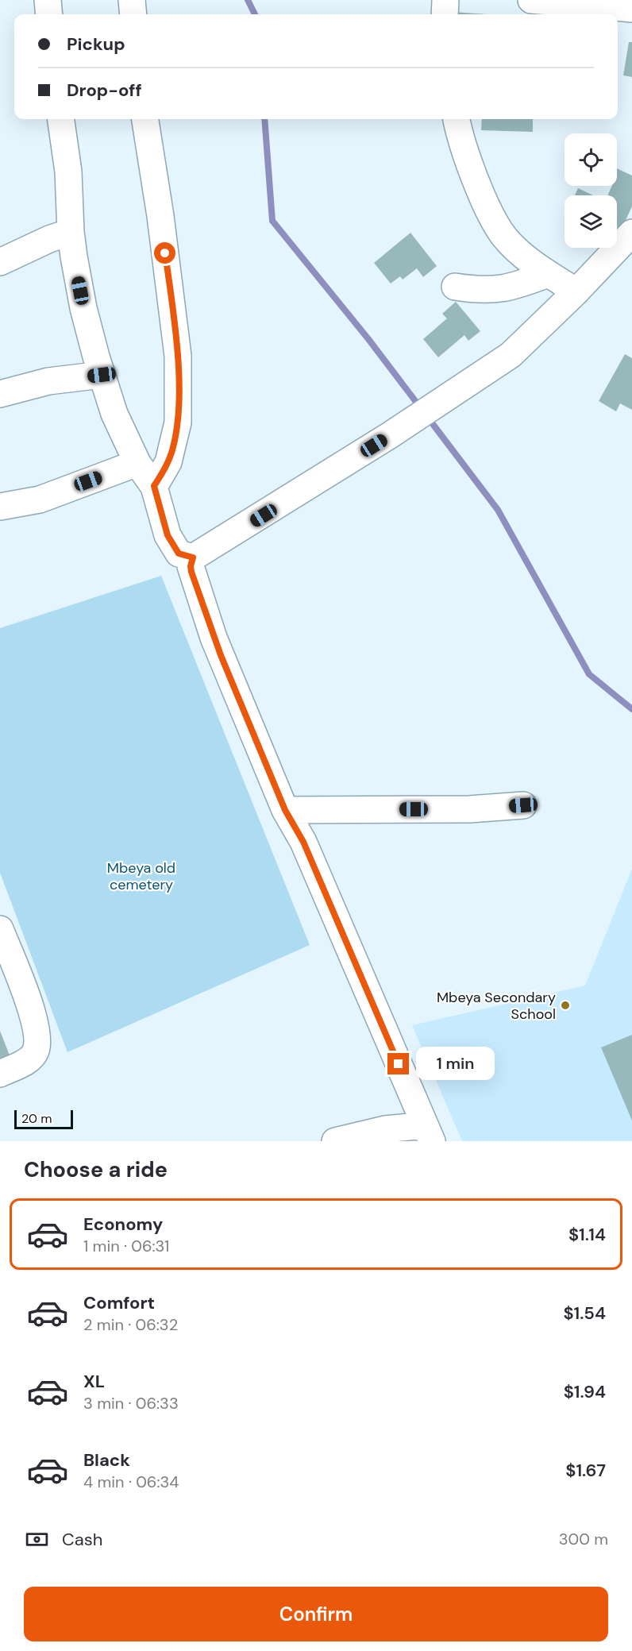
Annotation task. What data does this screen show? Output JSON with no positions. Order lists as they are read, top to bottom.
{
  "parks": ["Mbeya old cemetery"],
  "places": ["Mbeya Secondary School"],
  "scale_bar": "20 m",
  "page": {
    "banner": ["Pickup", "Drop-off"],
    "bubble": "1 min",
    "scale": "20 m",
    "heading": "Choose a ride",
    "list": [
      {
        "name": "Economy",
        "note": "1 min · 06:31",
        "value": "$1.14"
      },
      {
        "name": "Comfort",
        "note": "2 min · 06:32",
        "value": "$1.54"
      },
      {
        "name": "XL",
        "note": "3 min · 06:33",
        "value": "$1.94"
      },
      {
        "name": "Black",
        "note": "4 min · 06:34",
        "value": "$1.67"
      }
    ],
    "pay": ["Cash", "300 m"],
    "buttons": "Confirm"
  }
}
